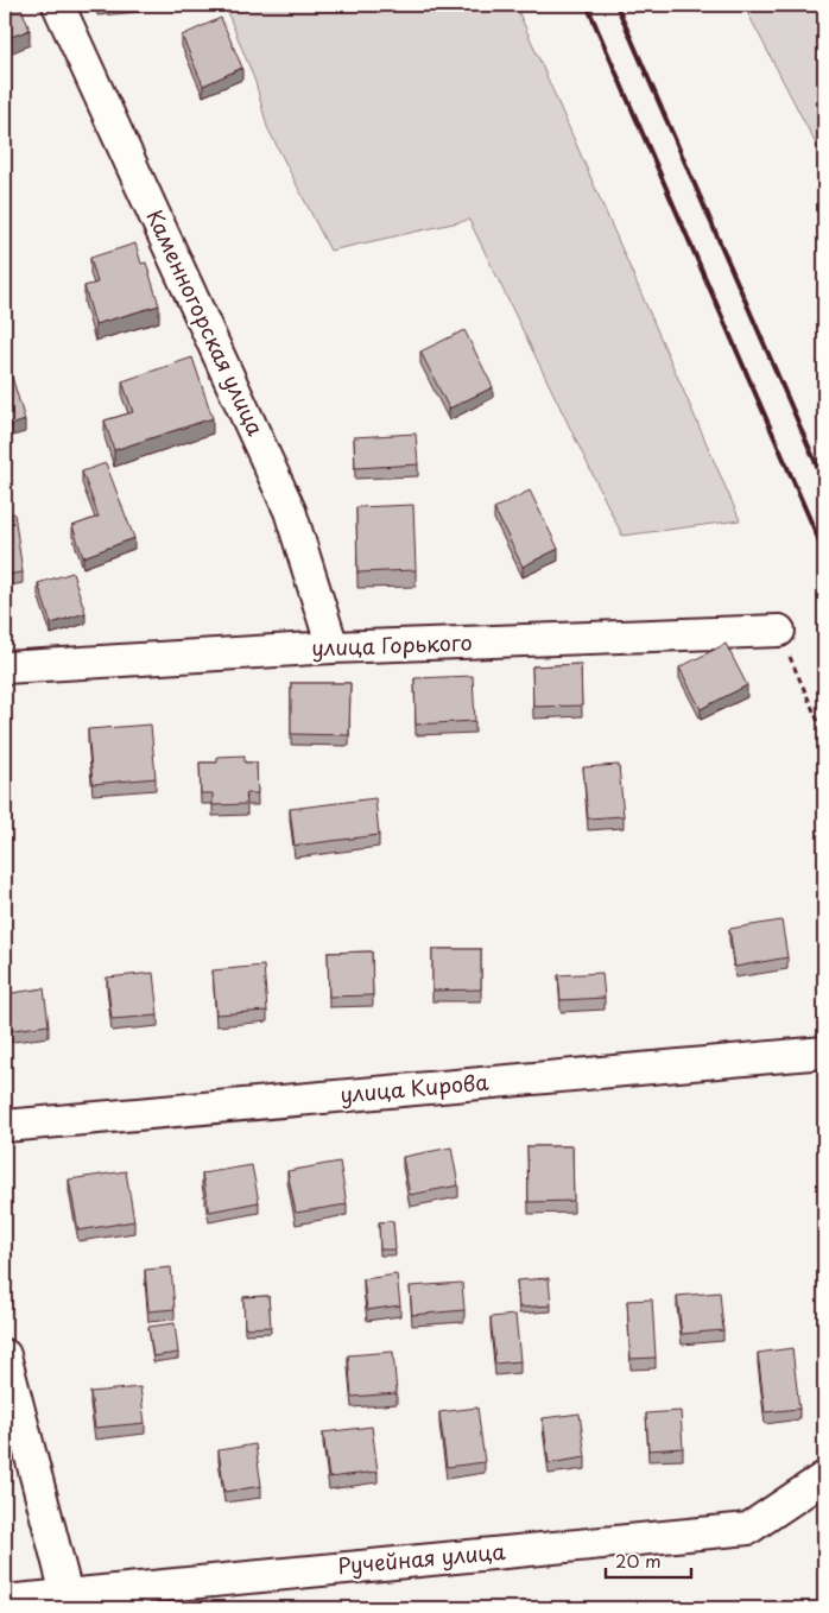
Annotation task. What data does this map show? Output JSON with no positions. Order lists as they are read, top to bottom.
{
  "streets": {
    "street": [
      "Каменногорская улица",
      "улица Горького",
      "улица Кирова",
      "Ручейная улица"
    ]
  },
  "crossings": [
    ["Каменногорская улица", "улица Горького"]
  ],
  "scale_bar": "20 m"
}
